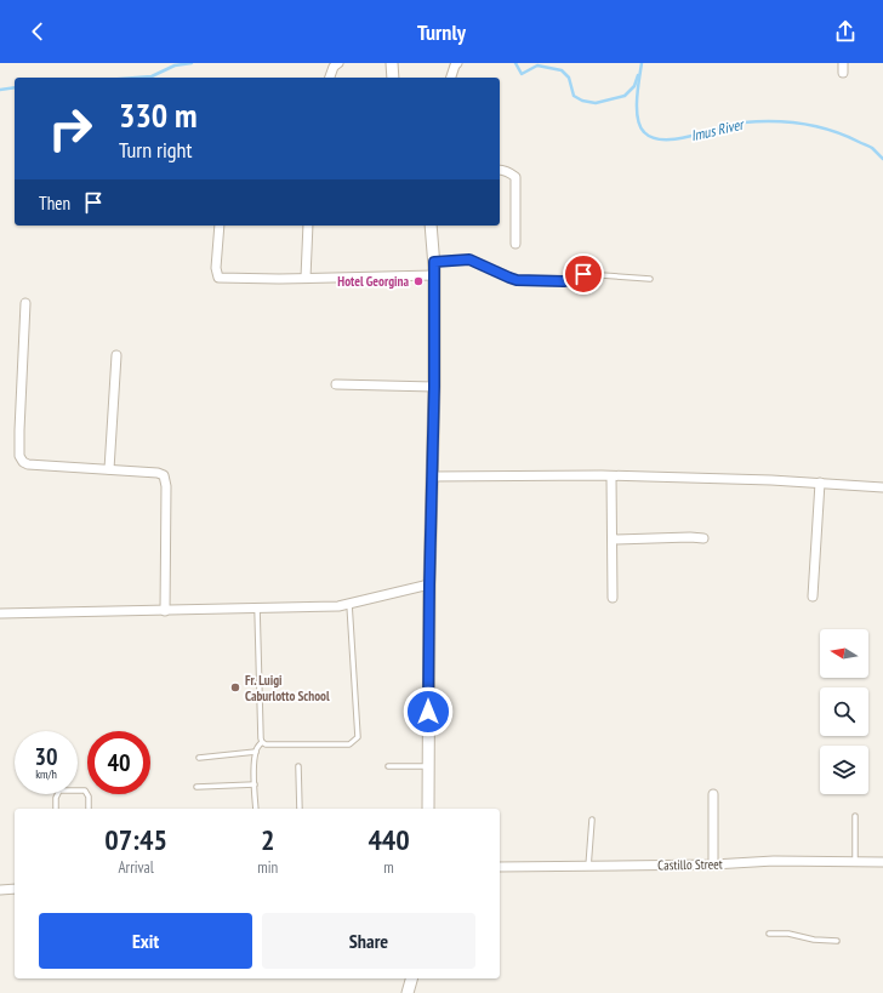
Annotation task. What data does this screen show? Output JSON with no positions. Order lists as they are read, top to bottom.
{
  "streets": {
    "street": ["Castillo Street"]
  },
  "water": ["Imus River"],
  "places": ["Hotel Georgina", "Fr. Luigi Caburlotto School"],
  "north": "left",
  "page": {
    "header": "Turnly",
    "turn": ["330 m", "Turn right"],
    "then": "Then",
    "speed": "30 km/h",
    "limit": "40",
    "eta": [
      "07:45",
      "Arrival",
      "2",
      "min",
      "440",
      "m"
    ],
    "buttons": ["Exit", "Share"]
  }
}
